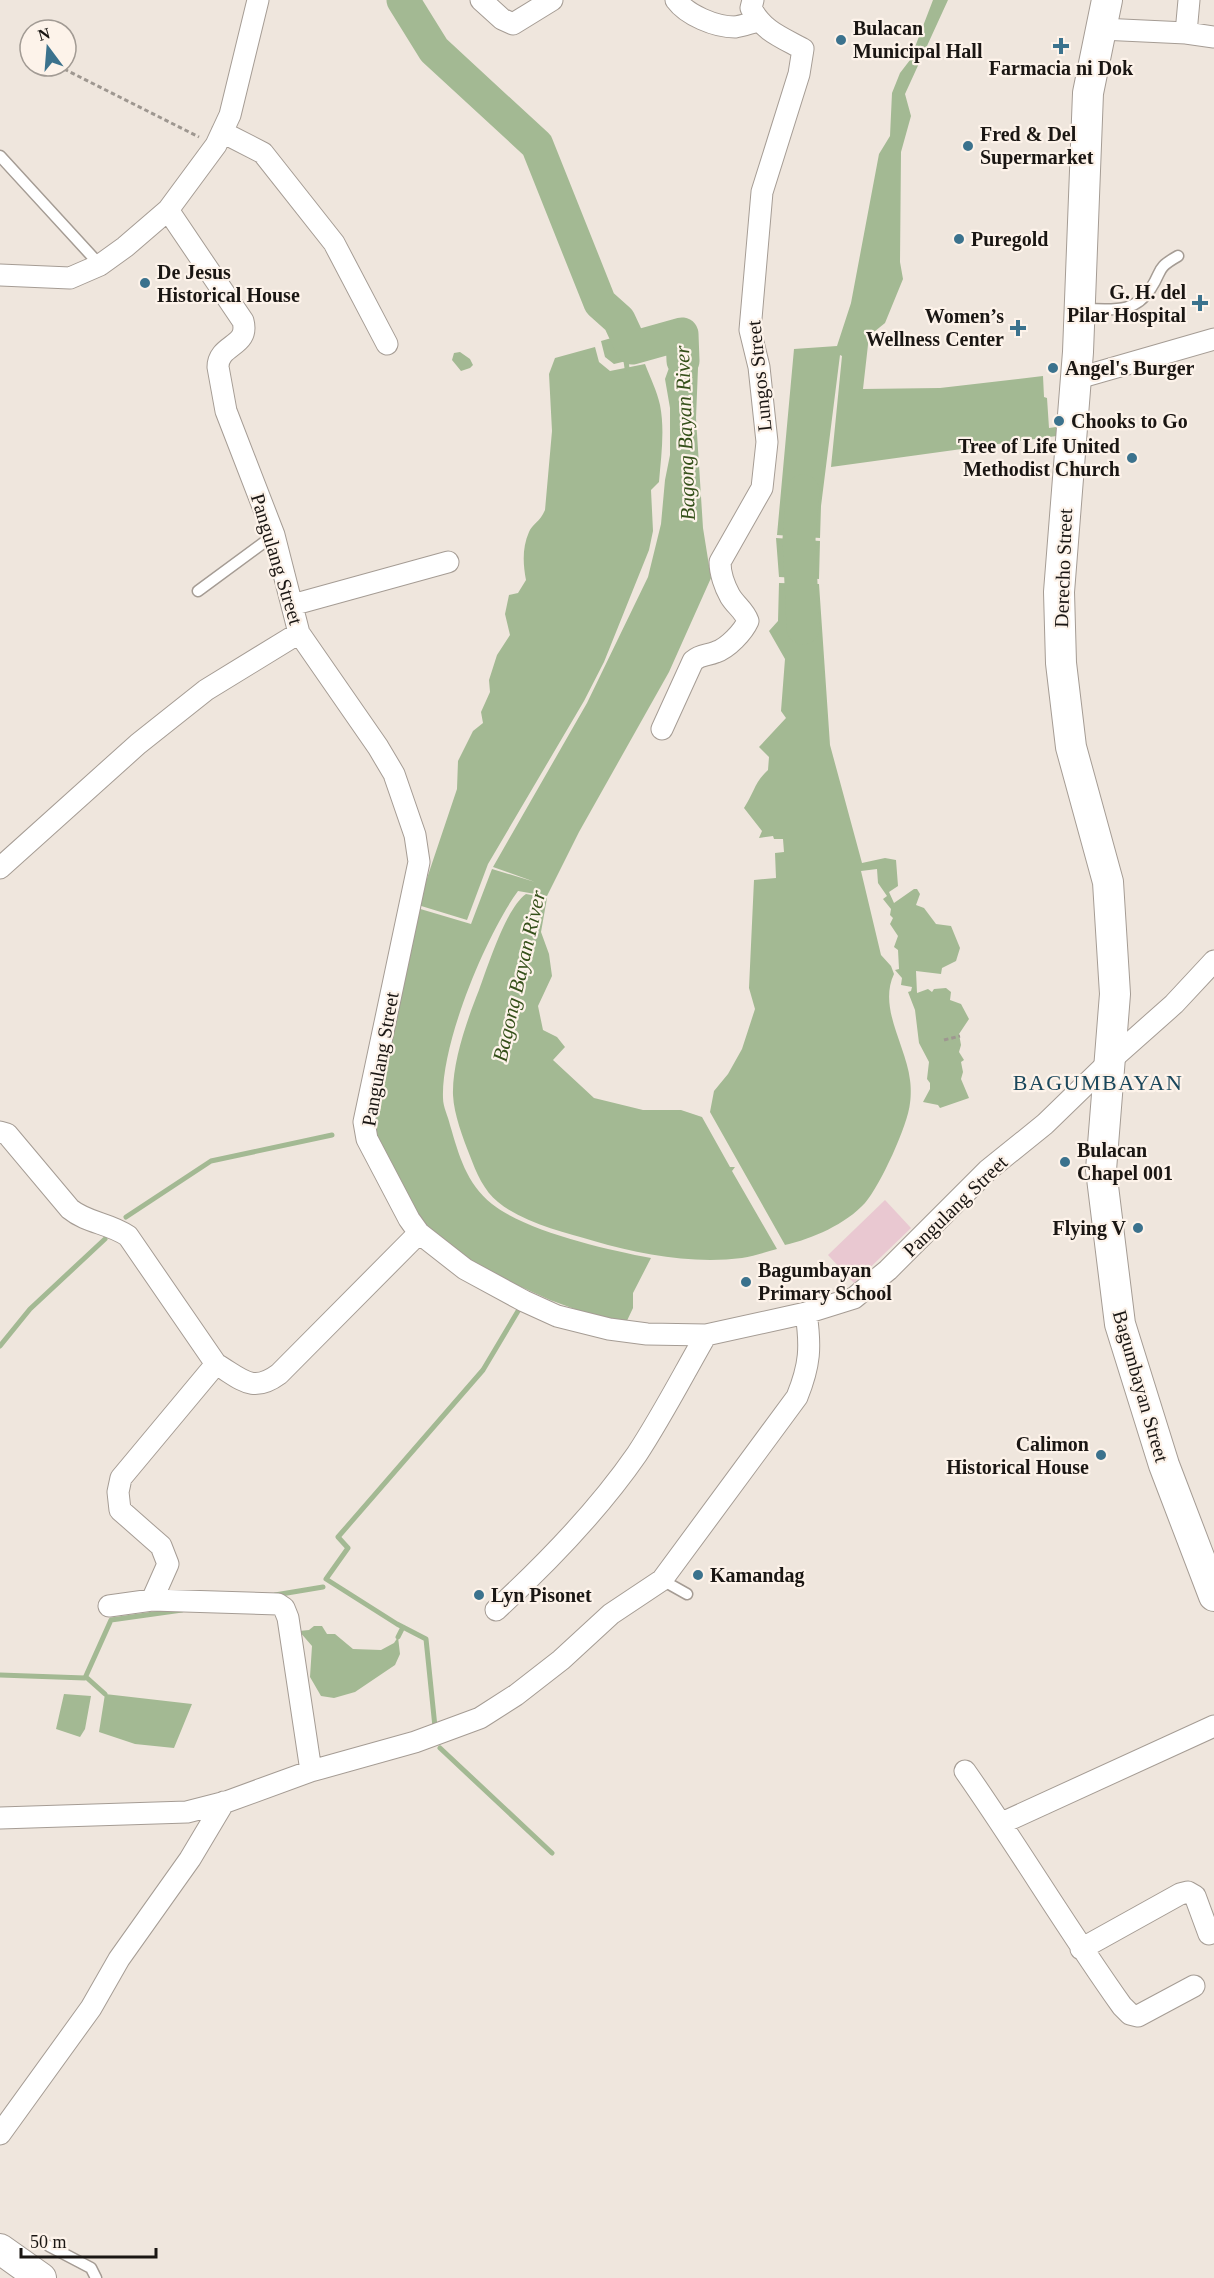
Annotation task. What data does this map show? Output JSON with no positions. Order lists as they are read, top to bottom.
{
  "streets": {
    "main road": ["Derecho Street", "Bagumbayan Street"],
    "street": ["Lungos Street", "Pangulang Street"]
  },
  "crossings": [
    ["Pangulang Street", "Derecho Street"],
    ["Pangulang Street", "Bagumbayan Street"],
    ["Derecho Street", "Bagumbayan Street"]
  ],
  "districts": ["BAGUMBAYAN"],
  "water": ["Bagong Bayan River"],
  "places": {
    "other": [
      "Bulacan Municipal Hall",
      "Fred & Del Supermarket",
      "Puregold",
      "De Jesus Historical House",
      "Angel's Burger",
      "Chooks to Go",
      "Tree of Life United Methodist Church",
      "Bulacan Chapel 001",
      "Flying V",
      "Bagumbayan Primary School",
      "Calimon Historical House",
      "Kamandag",
      "Lyn Pisonet"
    ],
    "health": ["Farmacia ni Dok", "G. H. del Pilar Hospital", "Women’s Wellness Center"]
  },
  "scale_bar": "50 m",
  "north": "top"
}
